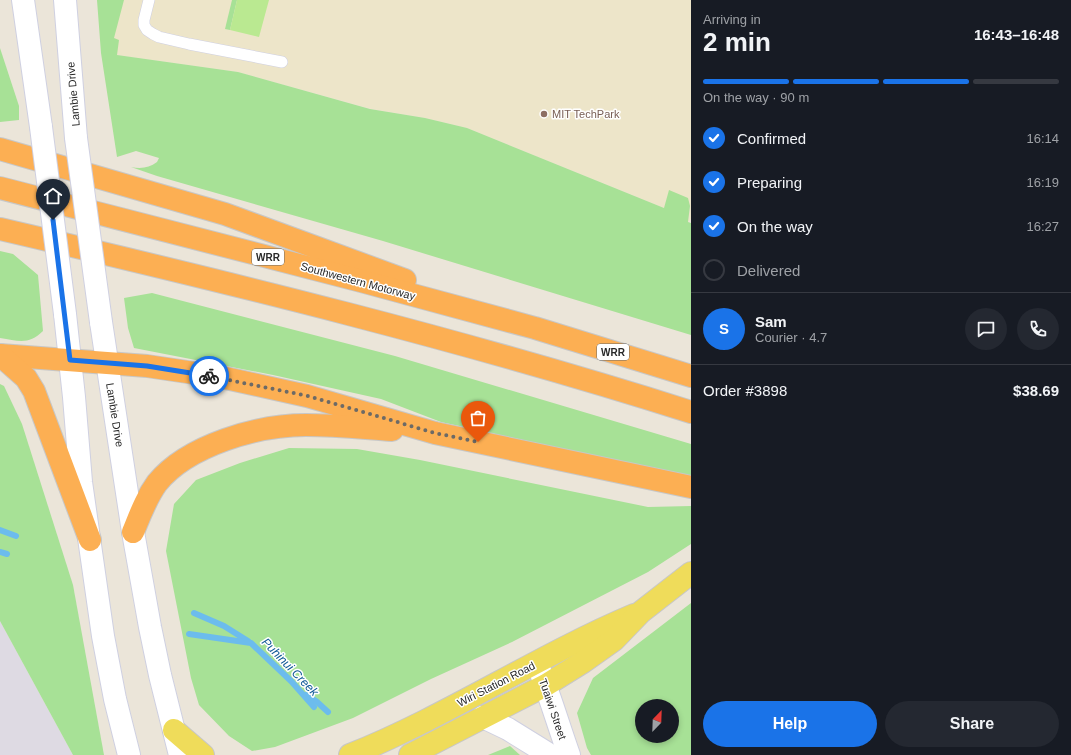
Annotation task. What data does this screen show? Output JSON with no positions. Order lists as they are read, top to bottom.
{
  "streets": {
    "highway": ["WRR", "Southwestern Motorway"],
    "main road": ["Lambie Drive", "Wiri Station Road", "Tuaiwi Street"]
  },
  "crossings": [
    ["Wiri Station Road", "Tuaiwi Street"]
  ],
  "water": ["Puhinui Creek"],
  "places": ["MIT TechPark"],
  "north": "top right",
  "page": {
    "heading": ["2 min", "Arriving in", "16:43–16:48"],
    "panel": [
      "Sam",
      "Courier · 4.7",
      "Order #3898",
      "$38.69"
    ],
    "bar": "On the way · 90 m",
    "list": [
      ["Confirmed", "16:14"],
      ["Preparing", "16:19"],
      ["On the way", "16:27"],
      "Delivered"
    ],
    "round": "S",
    "buttons": ["Help", "Share"]
  }
}
